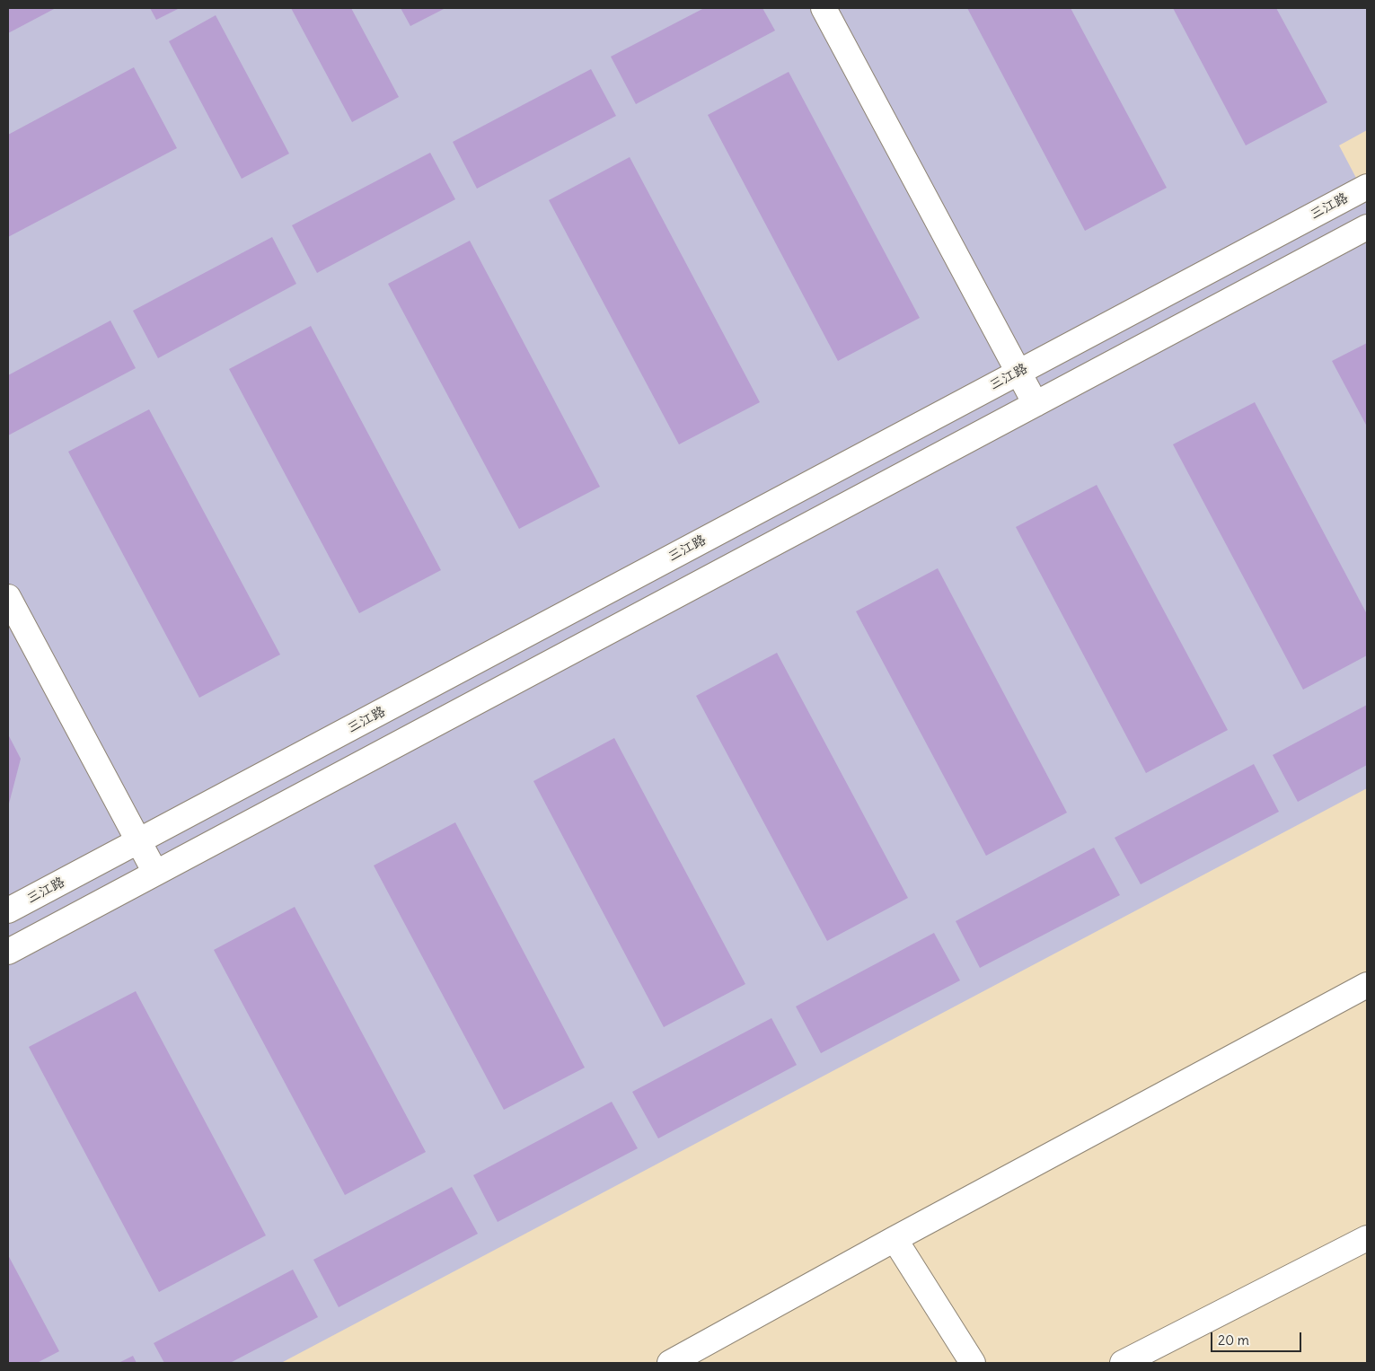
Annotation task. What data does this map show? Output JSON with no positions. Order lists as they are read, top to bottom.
{
  "streets": {
    "street": ["三江路"]
  },
  "scale_bar": "20 m"
}
